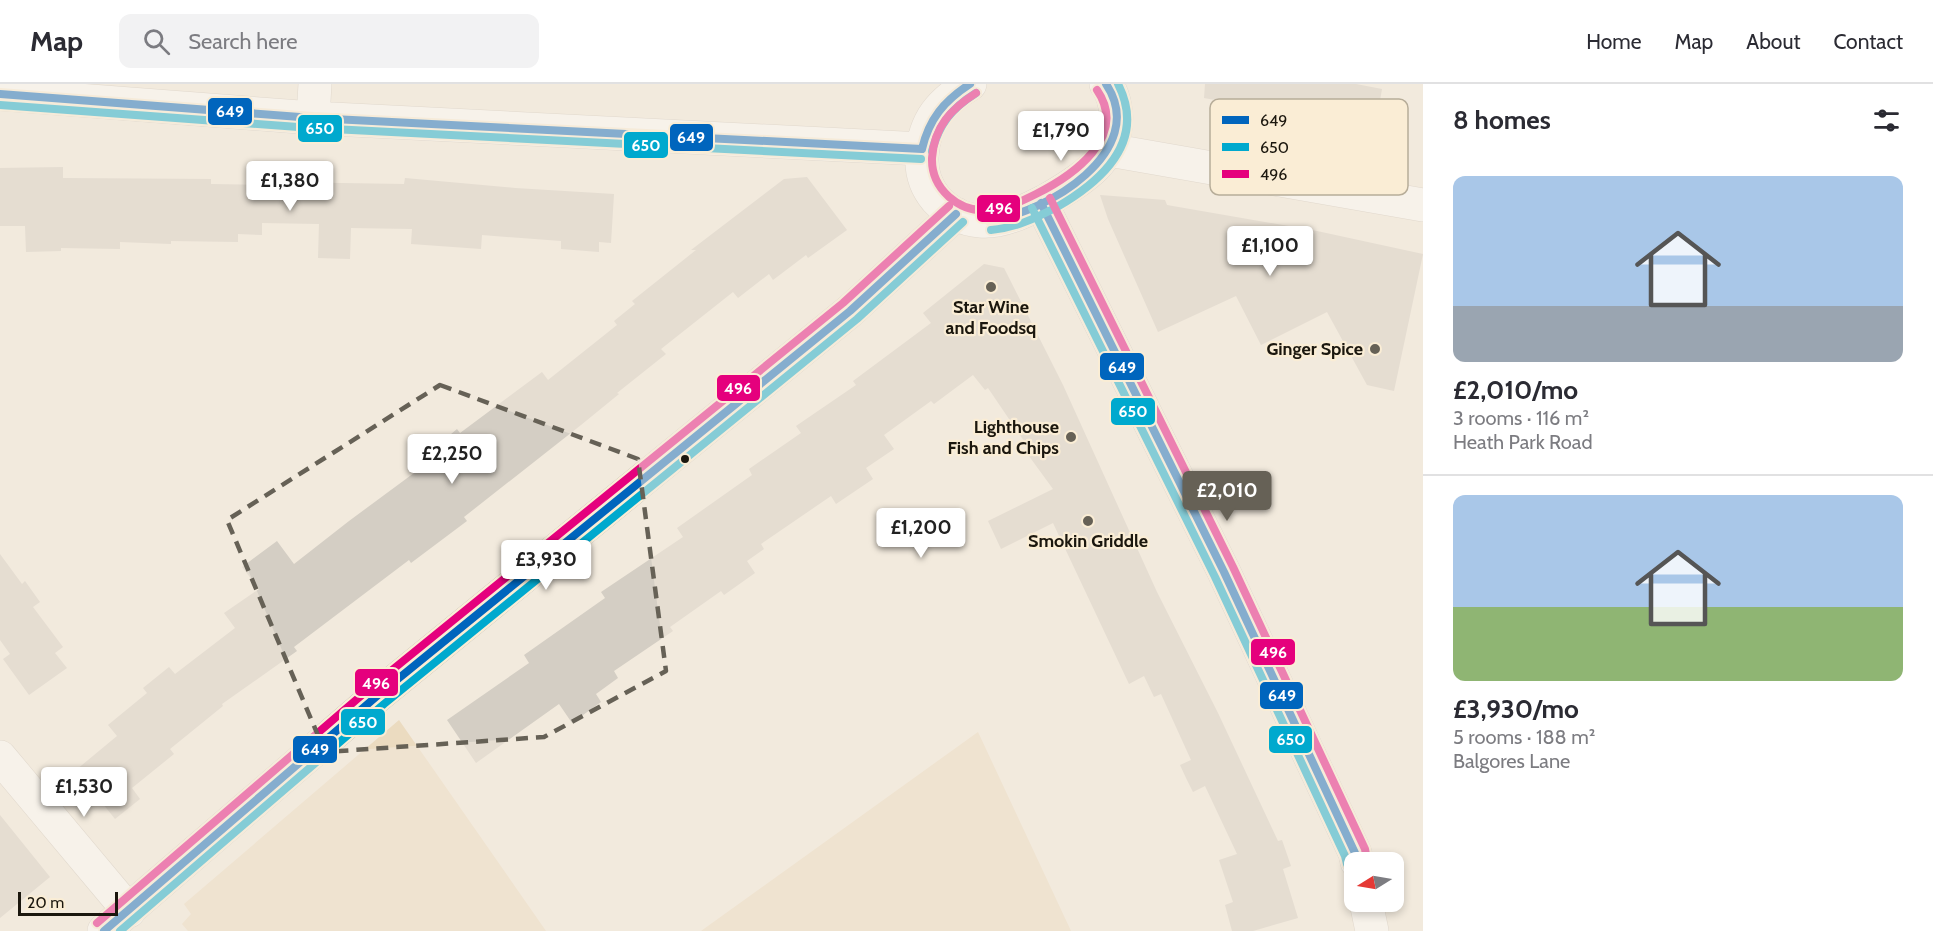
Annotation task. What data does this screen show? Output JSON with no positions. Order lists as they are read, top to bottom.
{
  "places": [
    "Star Wine and Foodsq",
    "Ginger Spice",
    "Lighthouse Fish and Chips",
    "Smokin Griddle"
  ],
  "lines": ["transit line 649", "transit line 650", "transit line 496"],
  "legend": ["649", "650", "496"],
  "scale_bar": "20 m",
  "north": "left",
  "page": {
    "header": "Map",
    "search": "Search here",
    "nav": [
      "Home",
      "Map",
      "About",
      "Contact"
    ],
    "heading": "8 homes",
    "price": [
      "£1,790",
      "£1,380",
      "£1,100",
      "£2,250",
      "£2,010",
      "£1,200",
      "£3,930",
      "£1,530"
    ],
    "list": [
      {
        "name": "£2,010/mo",
        "note": "3 rooms · 116 m² · Heath Park Road"
      },
      {
        "name": "£3,930/mo",
        "note": "5 rooms · 188 m² · Balgores Lane"
      }
    ],
    "scale": "20 m"
  }
}
